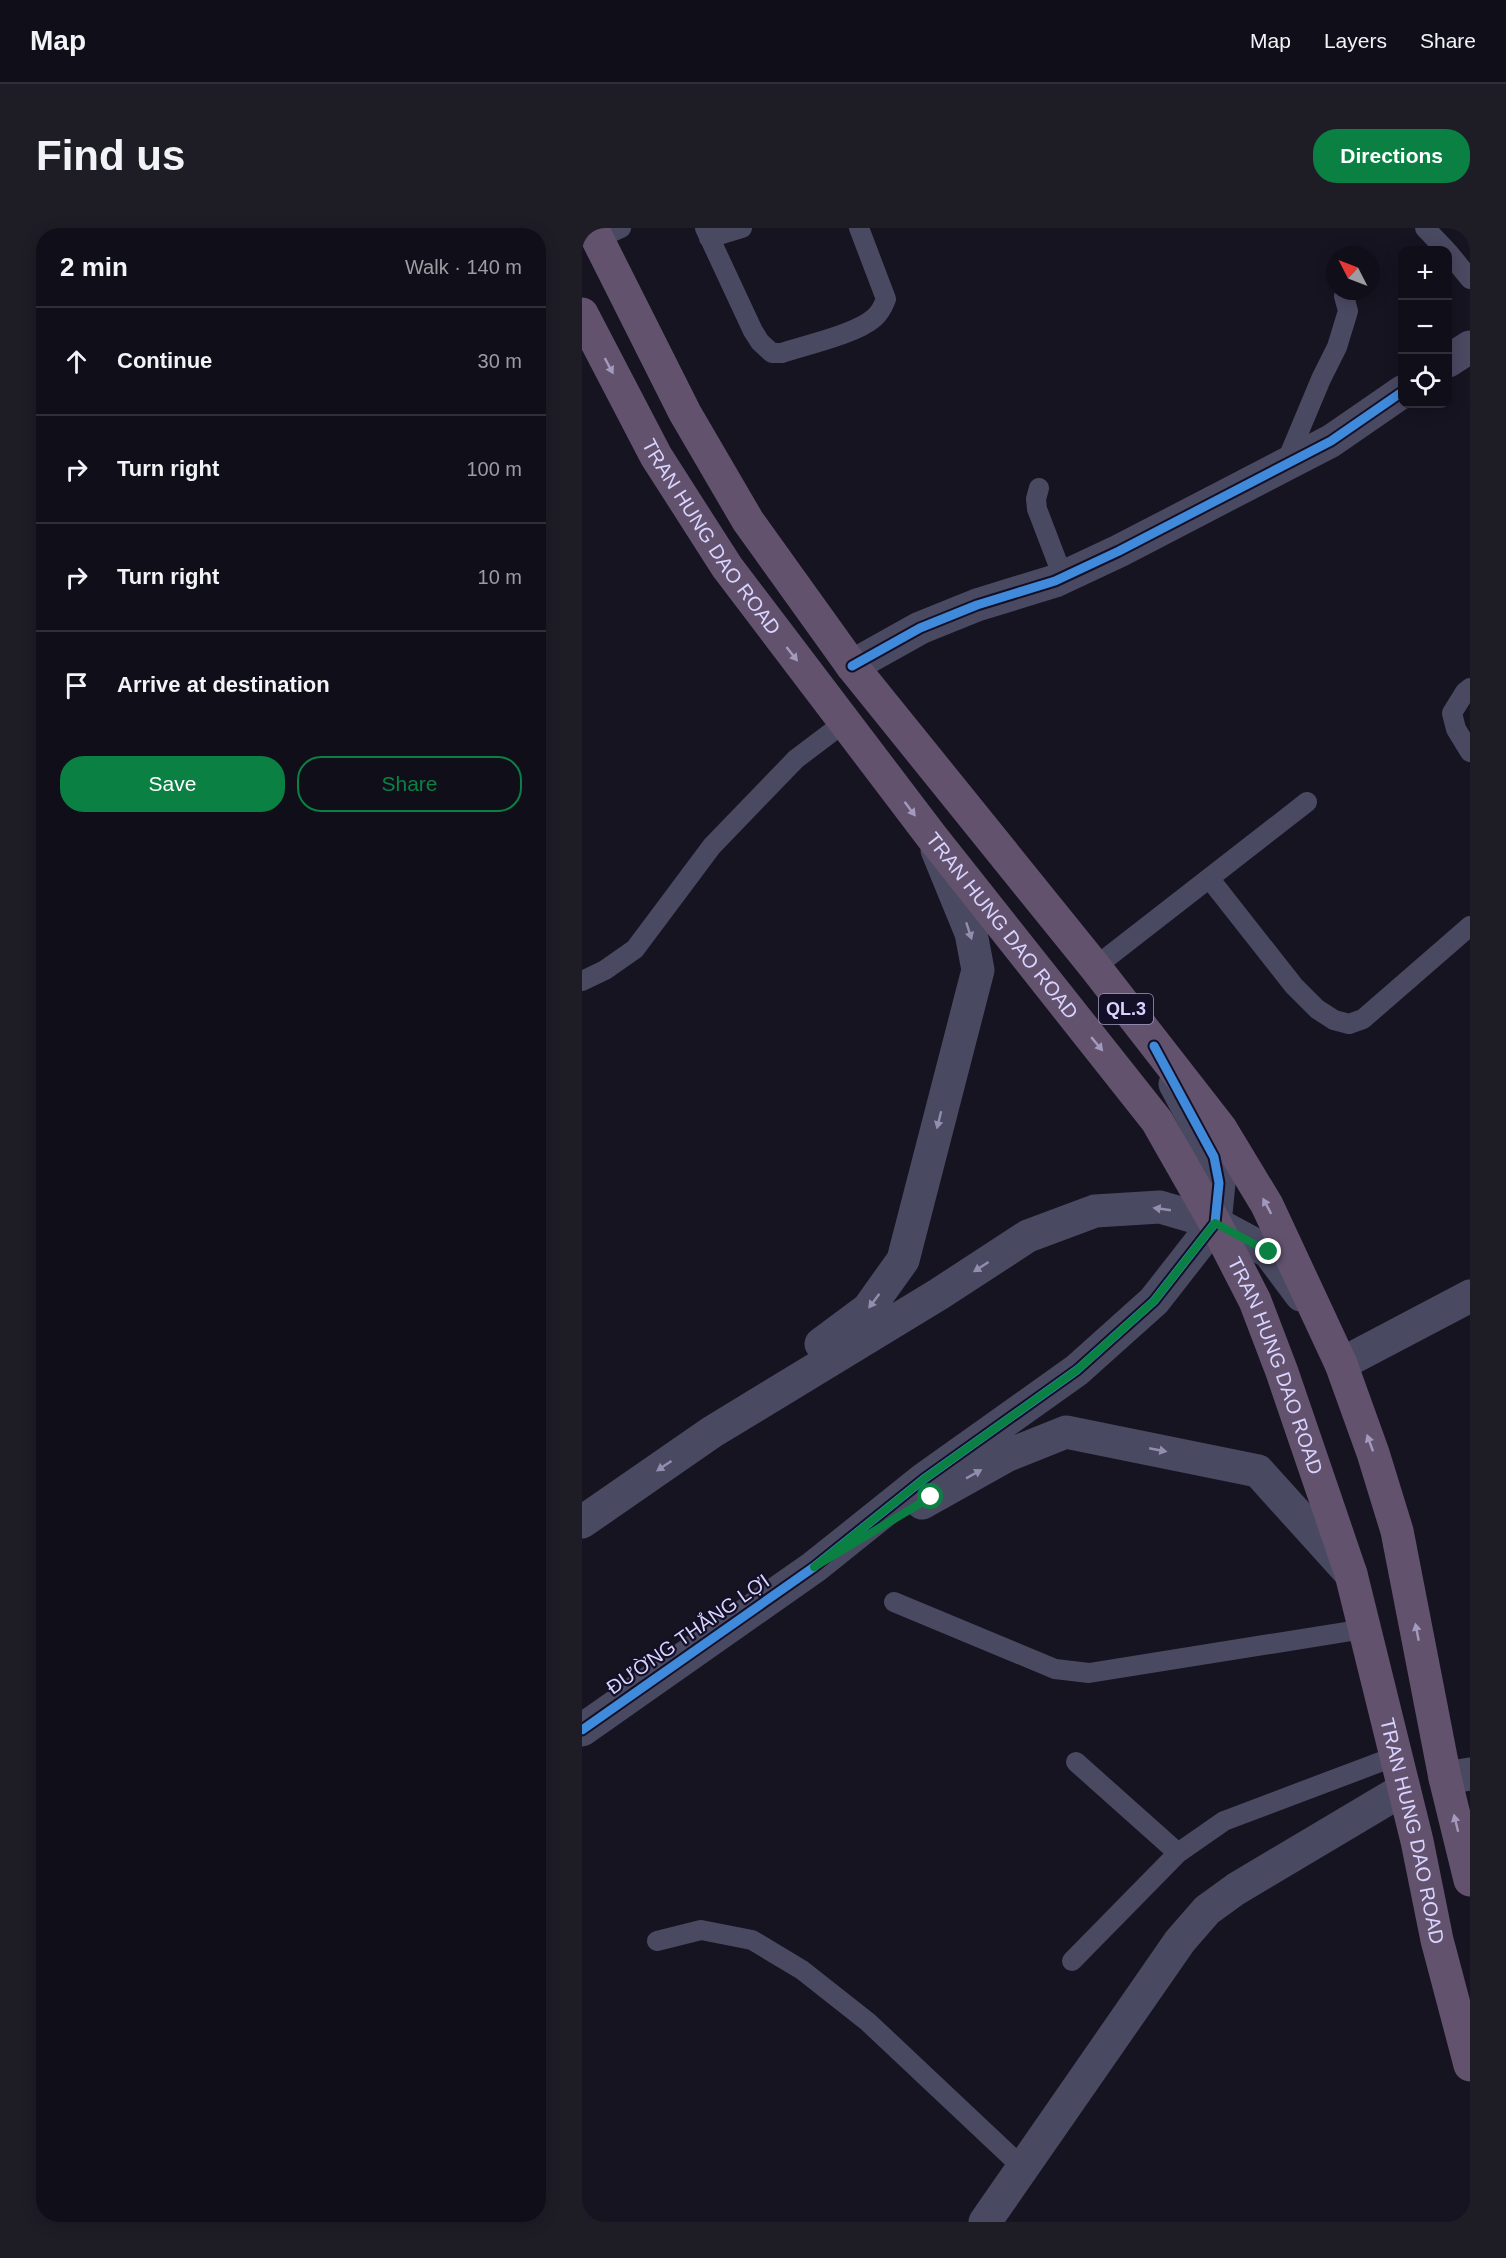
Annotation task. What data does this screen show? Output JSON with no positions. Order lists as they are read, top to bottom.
{
  "streets": {
    "highway": ["TRAN HUNG DAO ROAD", "QL.3"],
    "street": ["ĐƯỜNG THẮNG LỢI"]
  },
  "north": "top left",
  "page": {
    "header": "Map",
    "nav": ["Map", "Layers", "Share"],
    "buttons": [
      "Directions",
      ["Save", "Share"]
    ],
    "title": "Find us",
    "heading": ["2 min", "Walk · 140 m"],
    "map_buttons": ["+", "−"],
    "list": [
      ["Continue", "30 m"],
      ["Turn right", "100 m"],
      ["Turn right", "10 m"],
      "Arrive at destination"
    ]
  }
}
